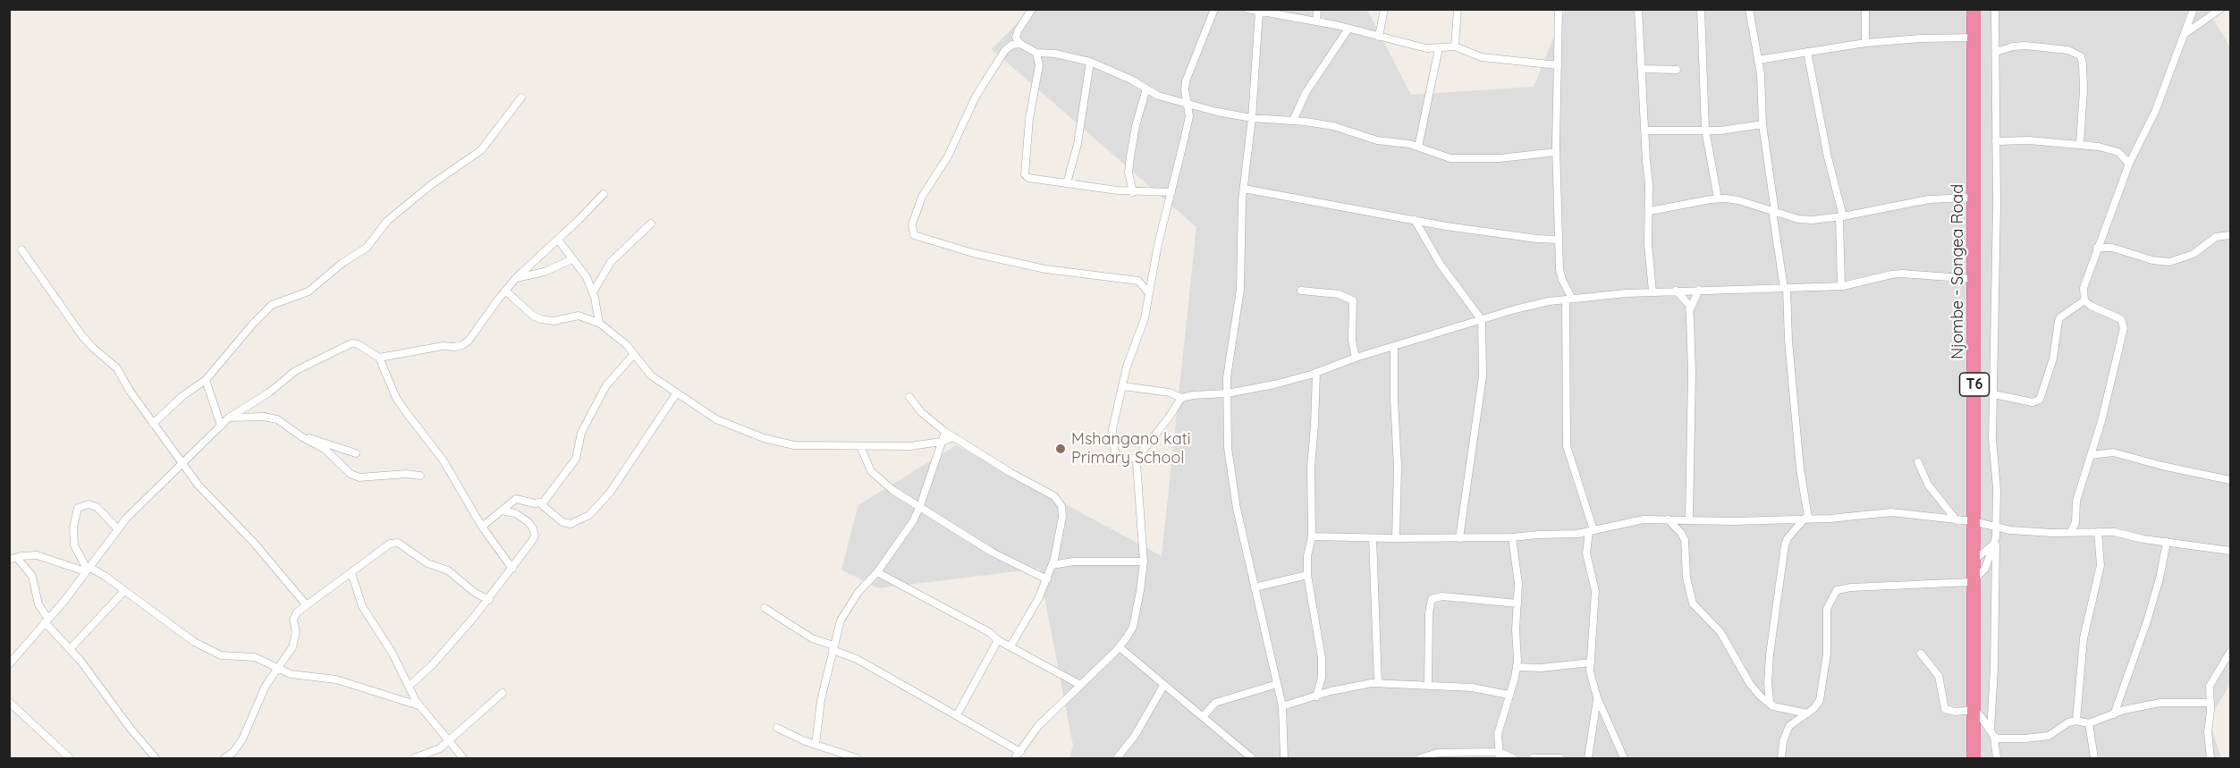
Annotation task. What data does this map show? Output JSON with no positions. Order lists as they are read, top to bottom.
{
  "streets": {
    "highway": ["Njombe - Songea Road", "T6"]
  },
  "places": ["Mshangano kati Primary School"]
}
